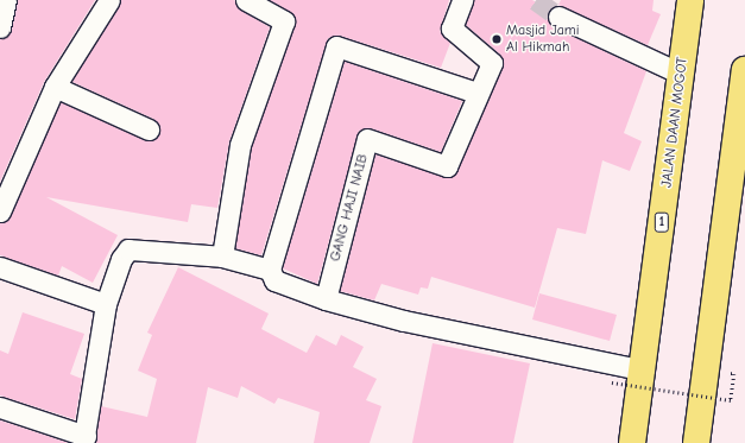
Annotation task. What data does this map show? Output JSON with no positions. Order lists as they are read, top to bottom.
{
  "streets": {
    "highway": ["JALAN DAAN MOGOT", "1"],
    "street": ["GANG HAJI NAIB"]
  },
  "places": ["Masjid Jami Al Hikmah"]
}
